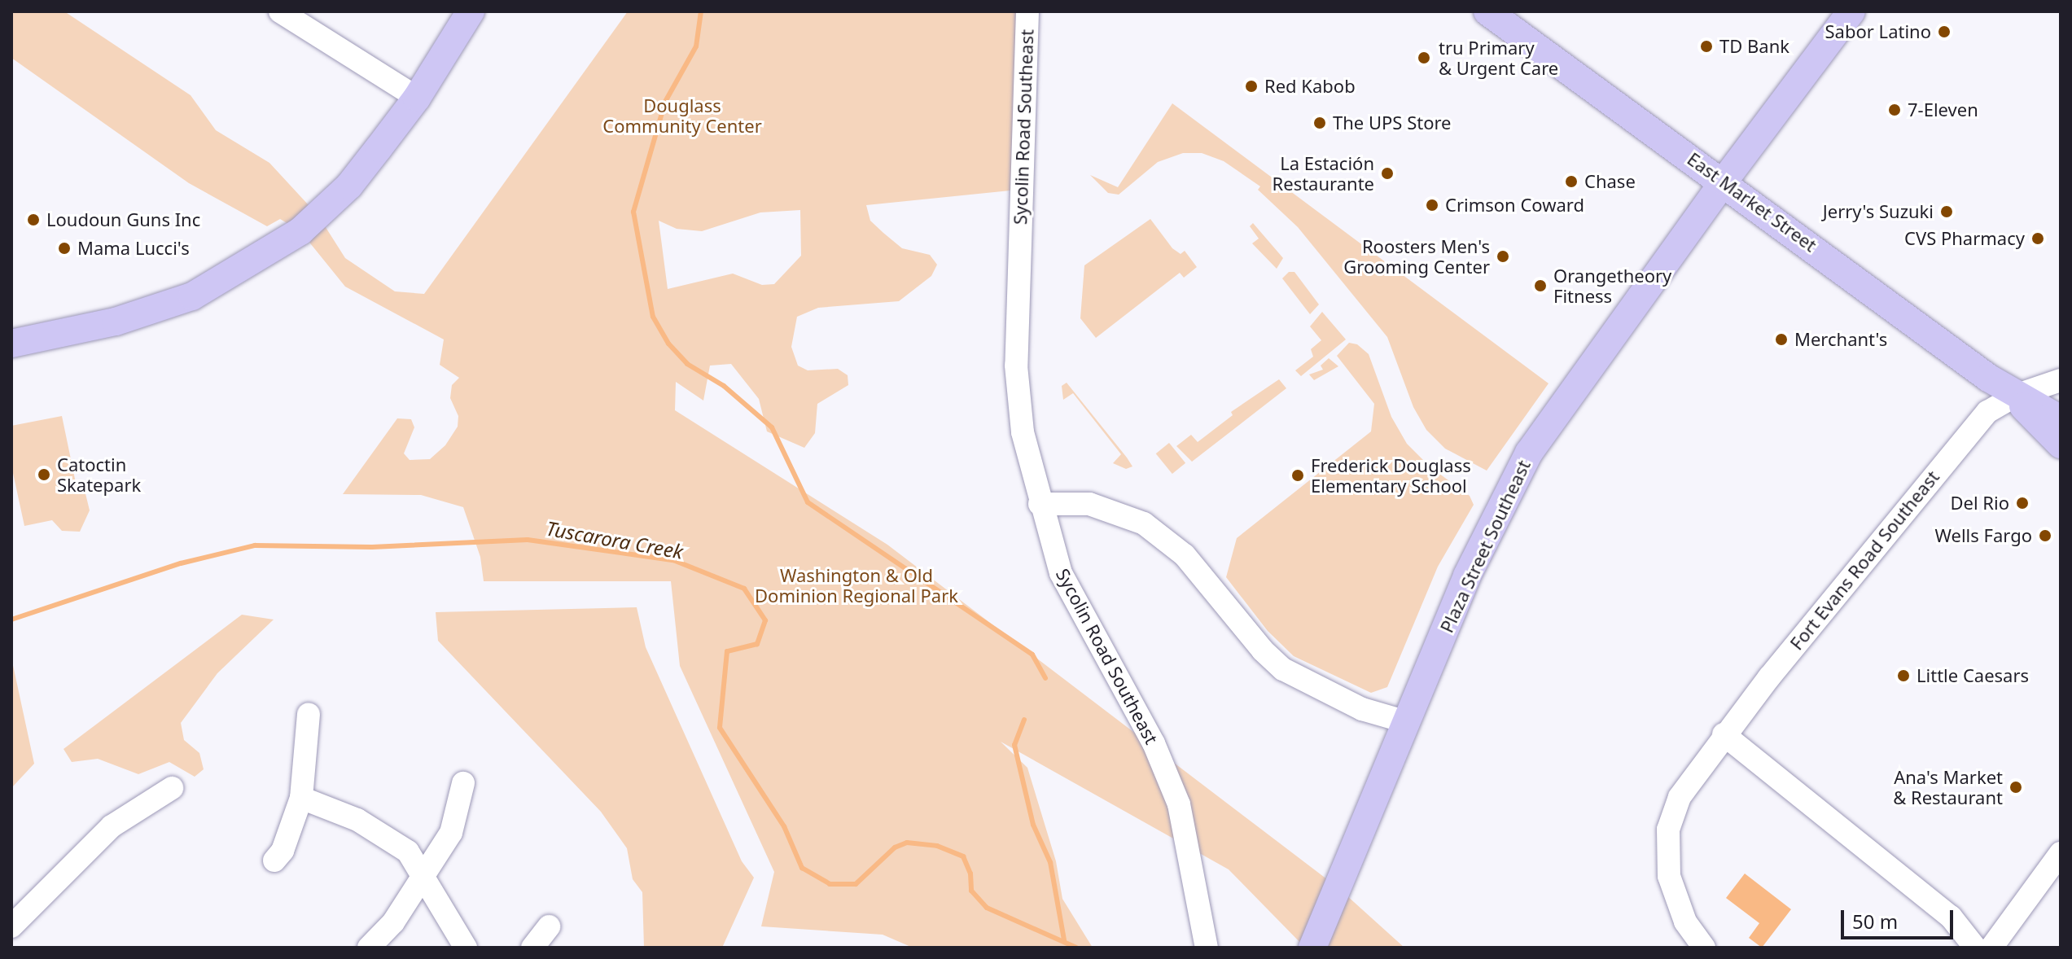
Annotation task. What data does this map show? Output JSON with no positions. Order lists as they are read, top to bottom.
{
  "streets": {
    "main road": ["East Market Street", "Plaza Street Southeast"],
    "street": ["Sycolin Road Southeast", "Fort Evans Road Southeast"]
  },
  "crossings": [
    ["East Market Street", "Plaza Street Southeast"],
    ["East Market Street", "Fort Evans Road Southeast"]
  ],
  "water": ["Tuscarora Creek"],
  "parks": ["Douglass Community Center", "Washington & Old Dominion Regional Park"],
  "places": [
    "Sabor Latino",
    "TD Bank",
    "tru Primary & Urgent Care",
    "Red Kabob",
    "7-Eleven",
    "The UPS Store",
    "La Estación Restaurante",
    "Chase",
    "Crimson Coward",
    "Jerry's Suzuki",
    "Loudoun Guns Inc",
    "CVS Pharmacy",
    "Mama Lucci's",
    "Roosters Men's Grooming Center",
    "Orangetheory Fitness",
    "Merchant's",
    "Catoctin Skatepark",
    "Frederick Douglass Elementary School",
    "Del Rio",
    "Wells Fargo",
    "Little Caesars",
    "Ana's Market & Restaurant"
  ],
  "scale_bar": "50 m"
}
